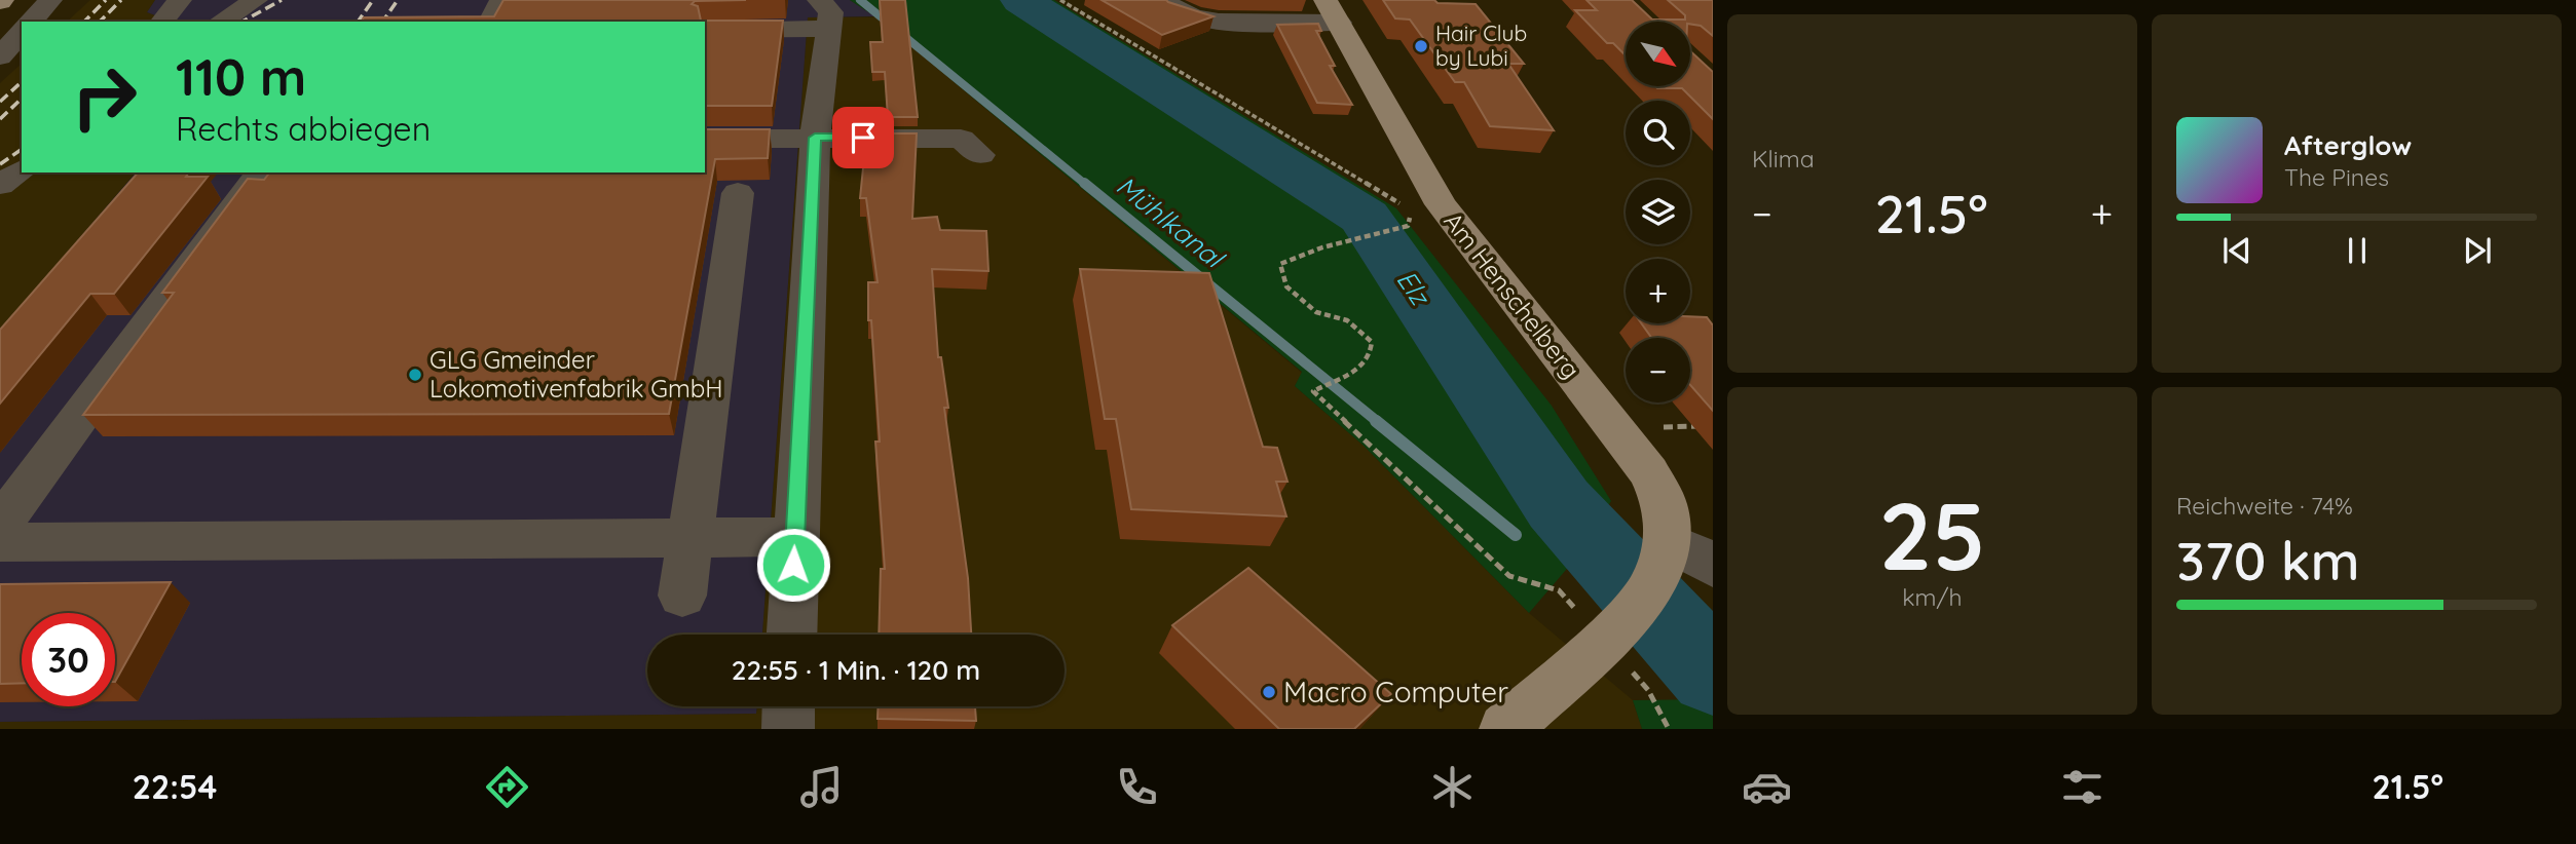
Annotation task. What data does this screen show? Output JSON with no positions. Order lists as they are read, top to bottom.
{
  "streets": {
    "main road": ["Am Henschelberg"]
  },
  "water": ["Mühlkanal", "Elz"],
  "places": ["Hair Club by Lubi", "GLG Gmeinder Lokomotivenfabrik GmbH", "Macro Computer"],
  "north": "bottom right",
  "page": {
    "tile": [
      "Klima",
      ["25", "km/h"],
      ["Reichweite · 74%", "370 km"]
    ],
    "map_buttons": ["+", "−"],
    "turn": ["110 m", "Rechts abbiegen"],
    "song": ["Afterglow", "The Pines"],
    "heat": ["−", "21.5°", "+"],
    "limit": "30",
    "trip": "22:55 · 1 Min. · 120 m",
    "tabs": ["22:54", "21.5°"]
  }
}
